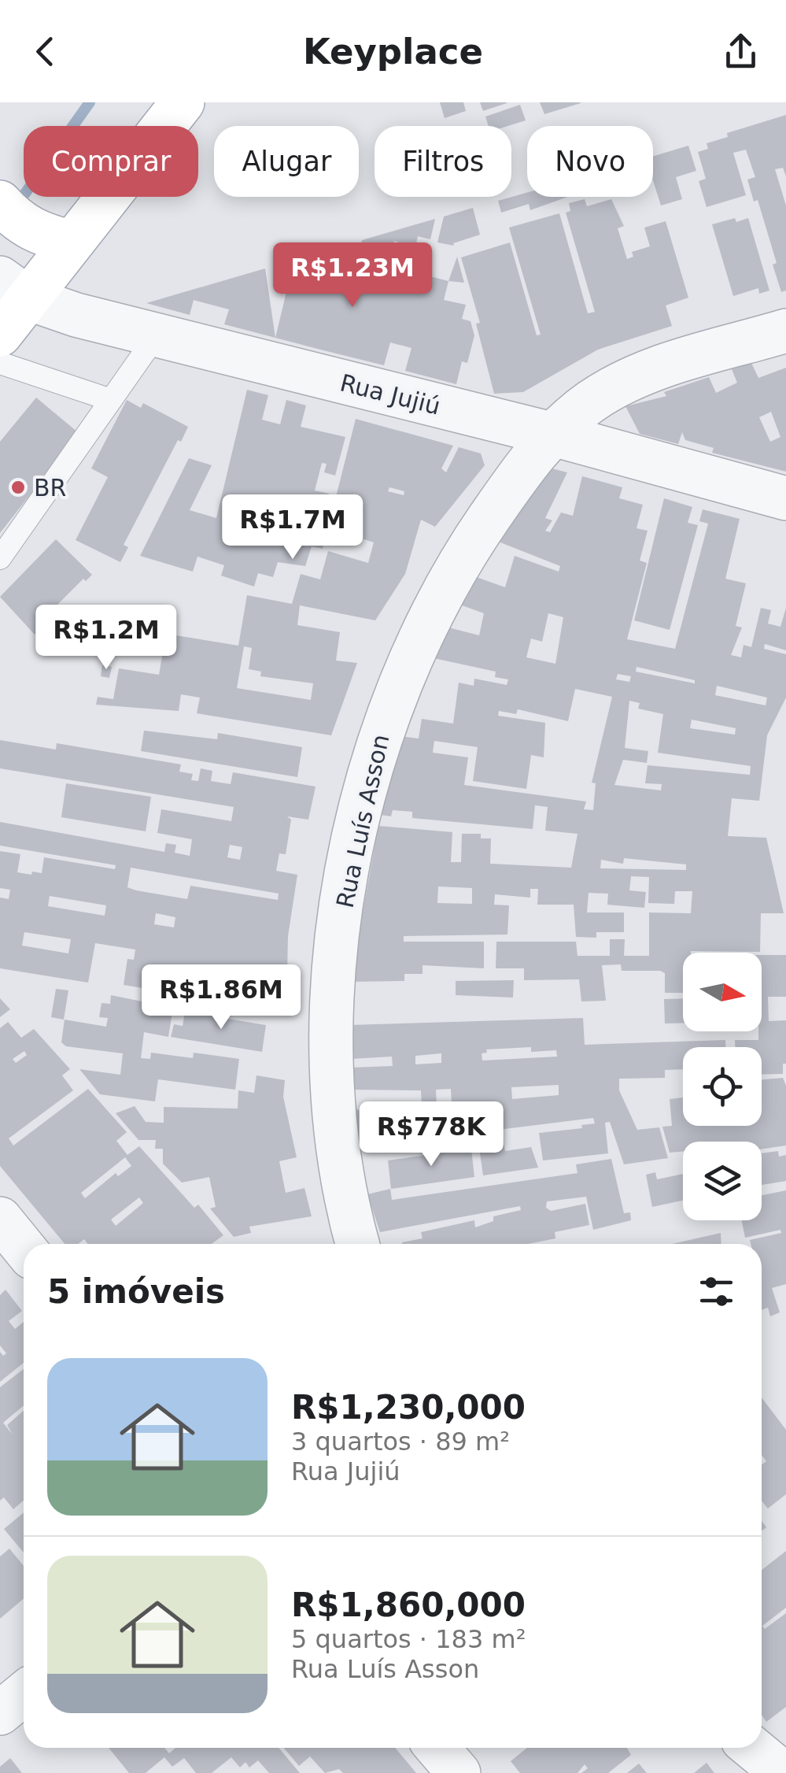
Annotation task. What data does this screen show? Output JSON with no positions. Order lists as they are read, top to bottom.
{
  "streets": {
    "street": ["Rua Jujiú", "Rua Luís Asson"]
  },
  "crossings": [
    ["Rua Jujiú", "Rua Luís Asson"]
  ],
  "places": ["BR"],
  "north": "right",
  "page": {
    "header": "Keyplace",
    "chip": [
      "Comprar",
      "Alugar",
      "Filtros",
      "Novo"
    ],
    "price": [
      "R$1.23M",
      "R$1.7M",
      "R$1.2M",
      "R$1.86M",
      "R$778K"
    ],
    "heading": "5 imóveis",
    "list": [
      {
        "name": "R$1,230,000",
        "note": "3 quartos · 89 m² · Rua Jujiú"
      },
      {
        "name": "R$1,860,000",
        "note": "5 quartos · 183 m² · Rua Luís Asson"
      }
    ]
  }
}
